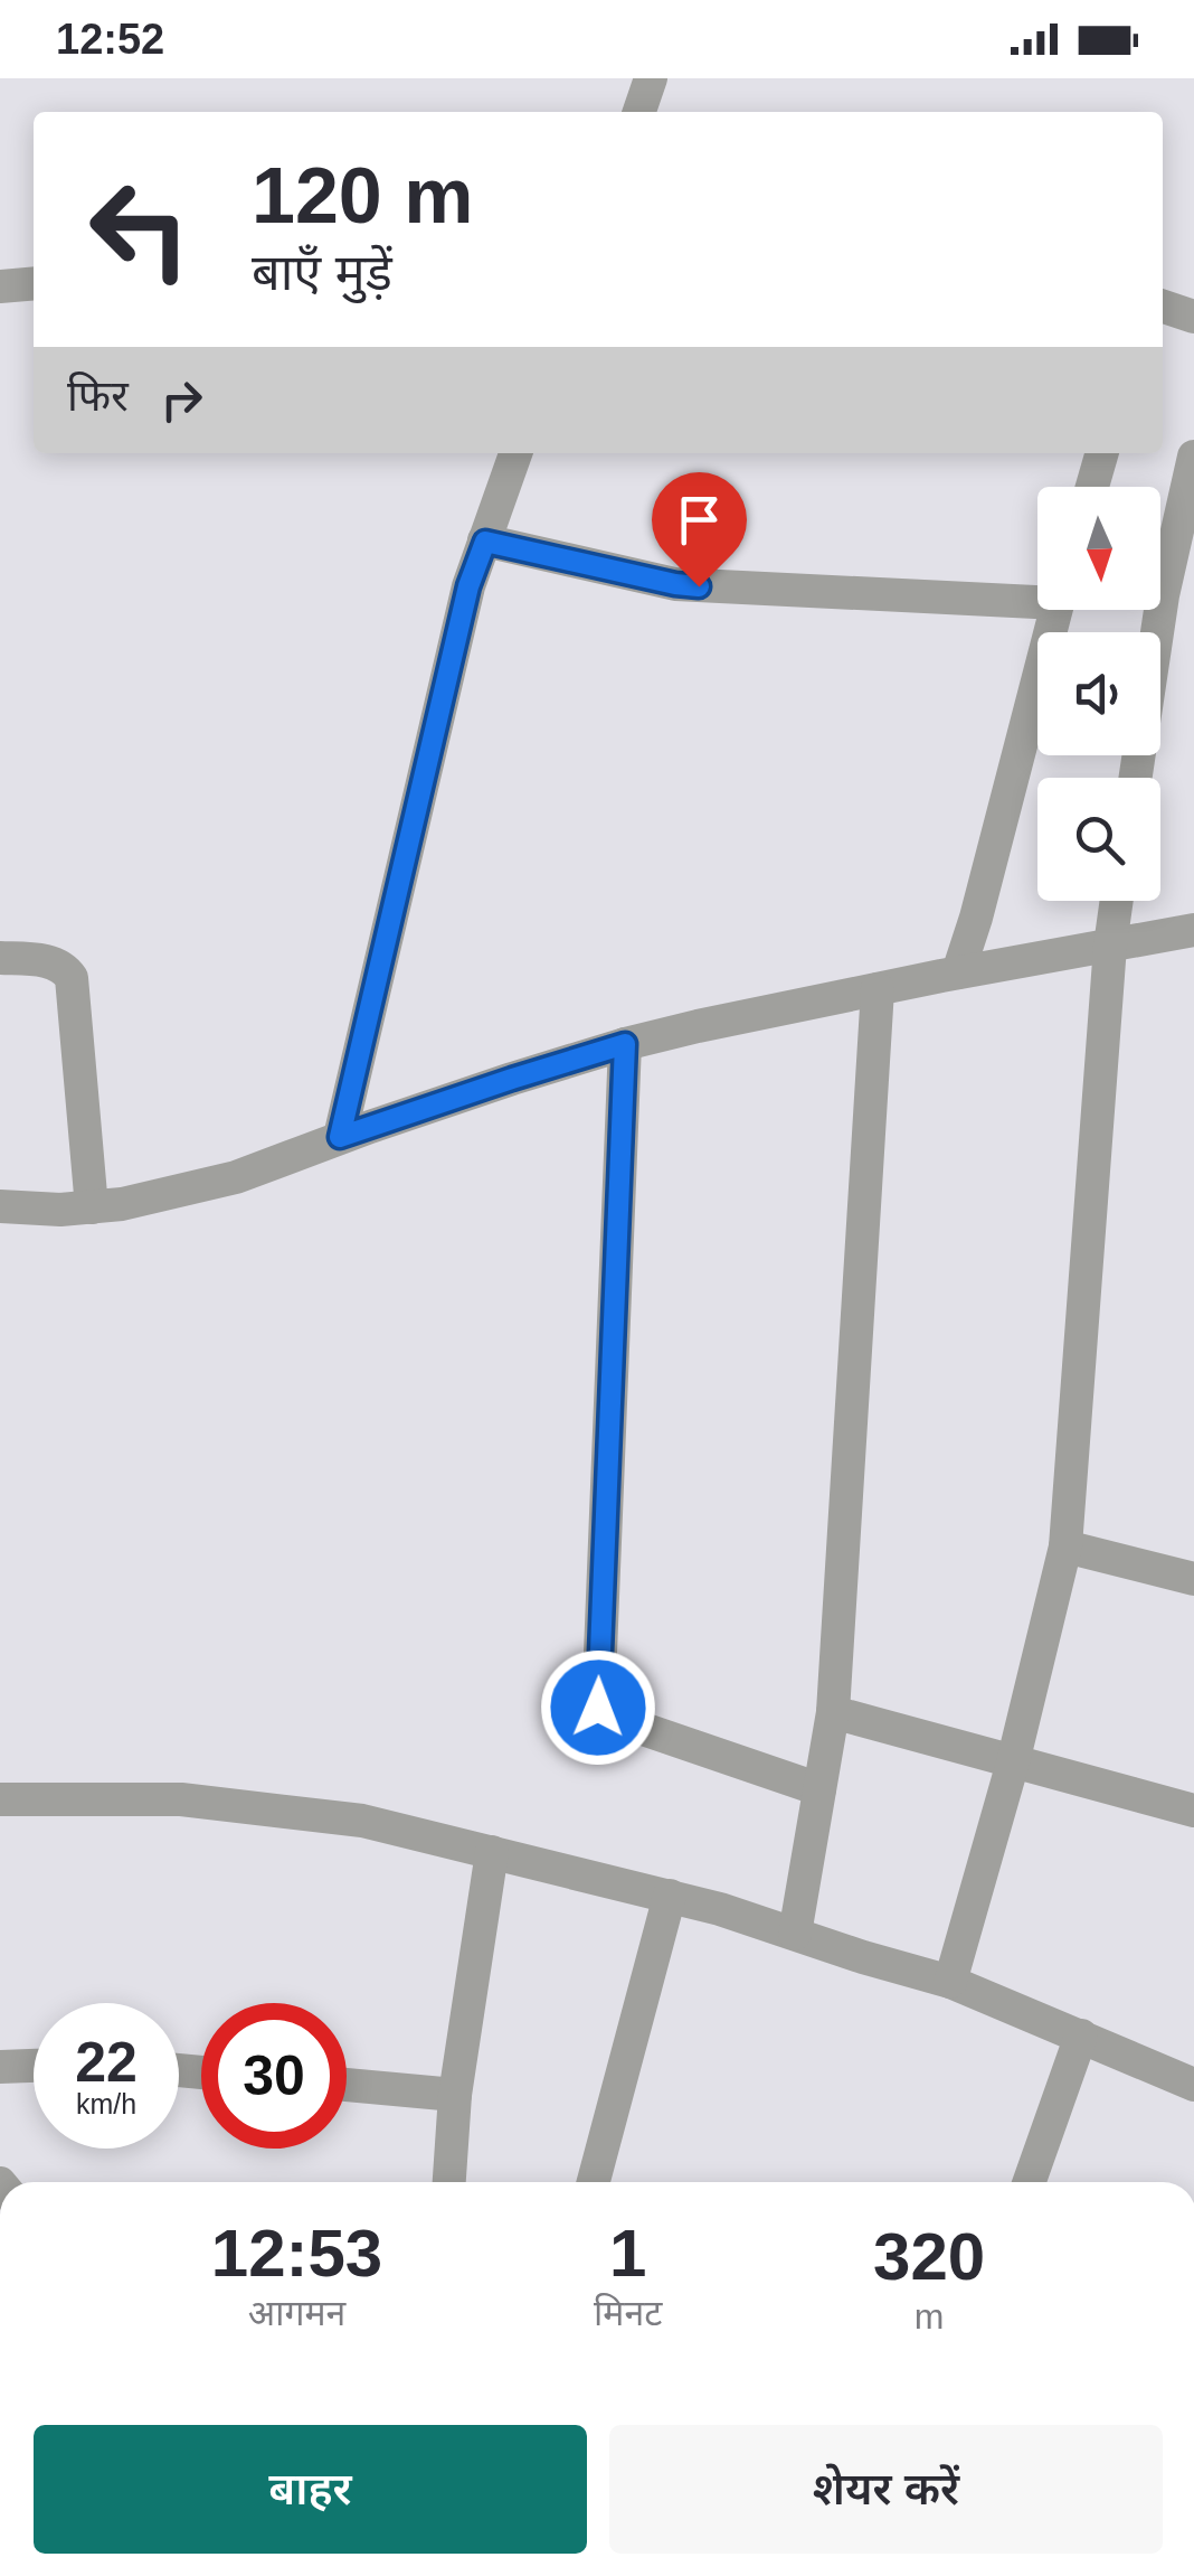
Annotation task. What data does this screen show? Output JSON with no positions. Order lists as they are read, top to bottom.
{
  "north": "bottom",
  "page": {
    "status": "12:52",
    "turn": ["120 m", "बाएँ मुड़ें"],
    "then": "फिर",
    "speed": "22 km/h",
    "limit": "30",
    "eta": [
      "12:53",
      "आगमन",
      "1",
      "मिनट",
      "320",
      "m"
    ],
    "buttons": ["बाहर", "शेयर करें"]
  }
}
